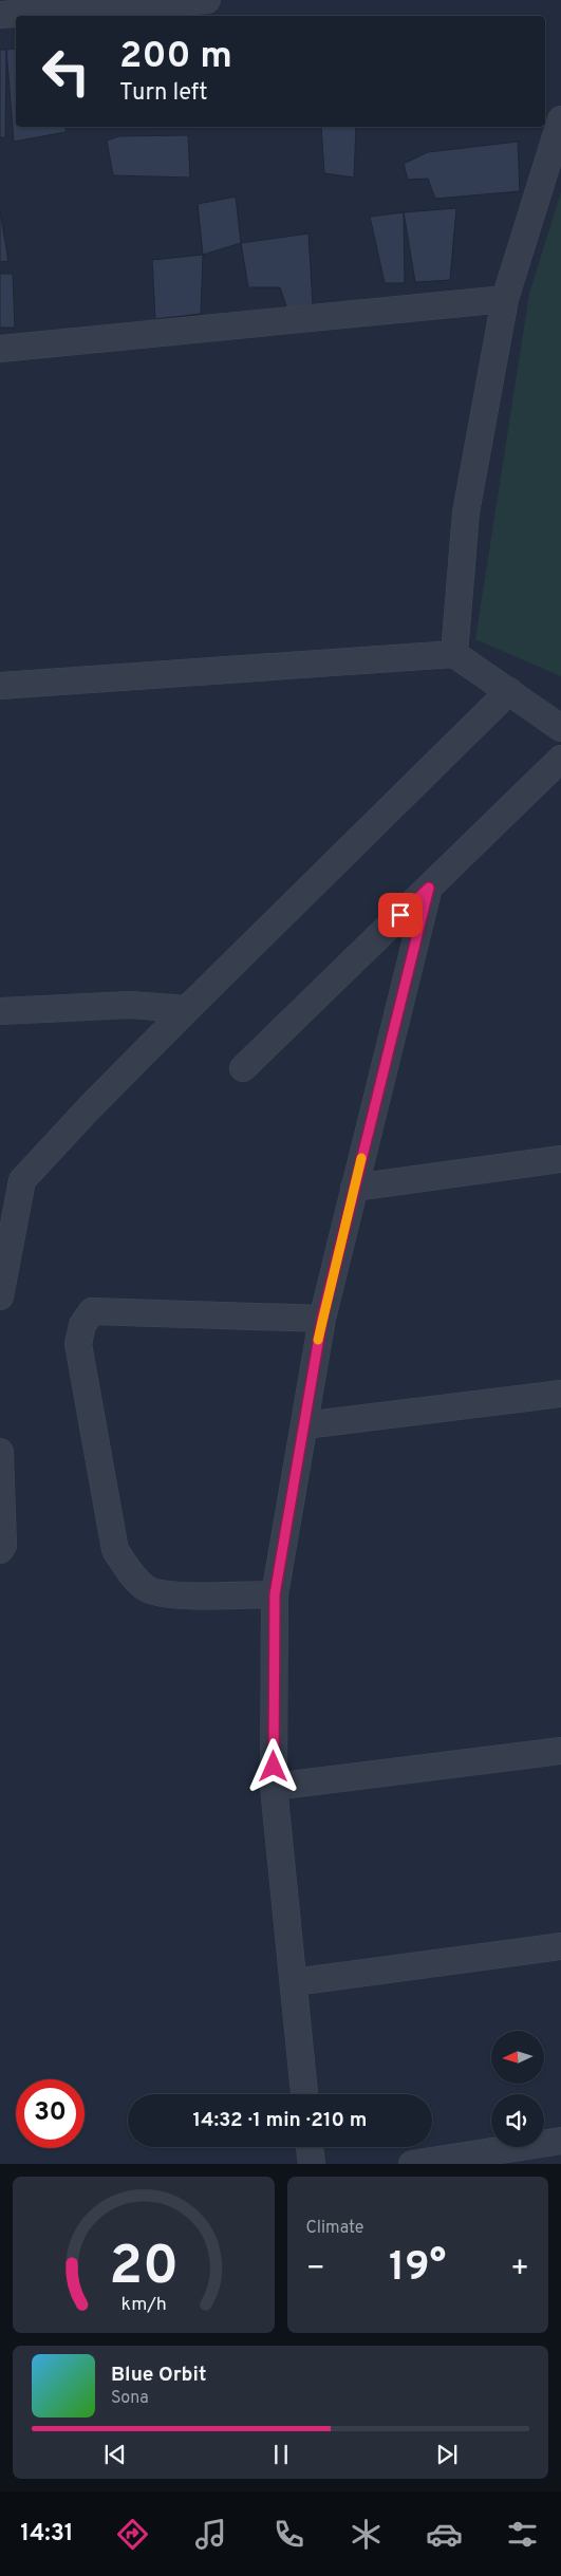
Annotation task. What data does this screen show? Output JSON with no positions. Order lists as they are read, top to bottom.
{
  "north": "left",
  "page": {
    "turn": ["200 m", "Turn left"],
    "limit": "30",
    "trip": "14:32 · 1 min · 210 m",
    "tile": "Climate",
    "heat": ["−", "19°", "+"],
    "song": ["Blue Orbit", "Sona"],
    "tabs": "14:31",
    "gauge": ["20", "km/h"]
  }
}
